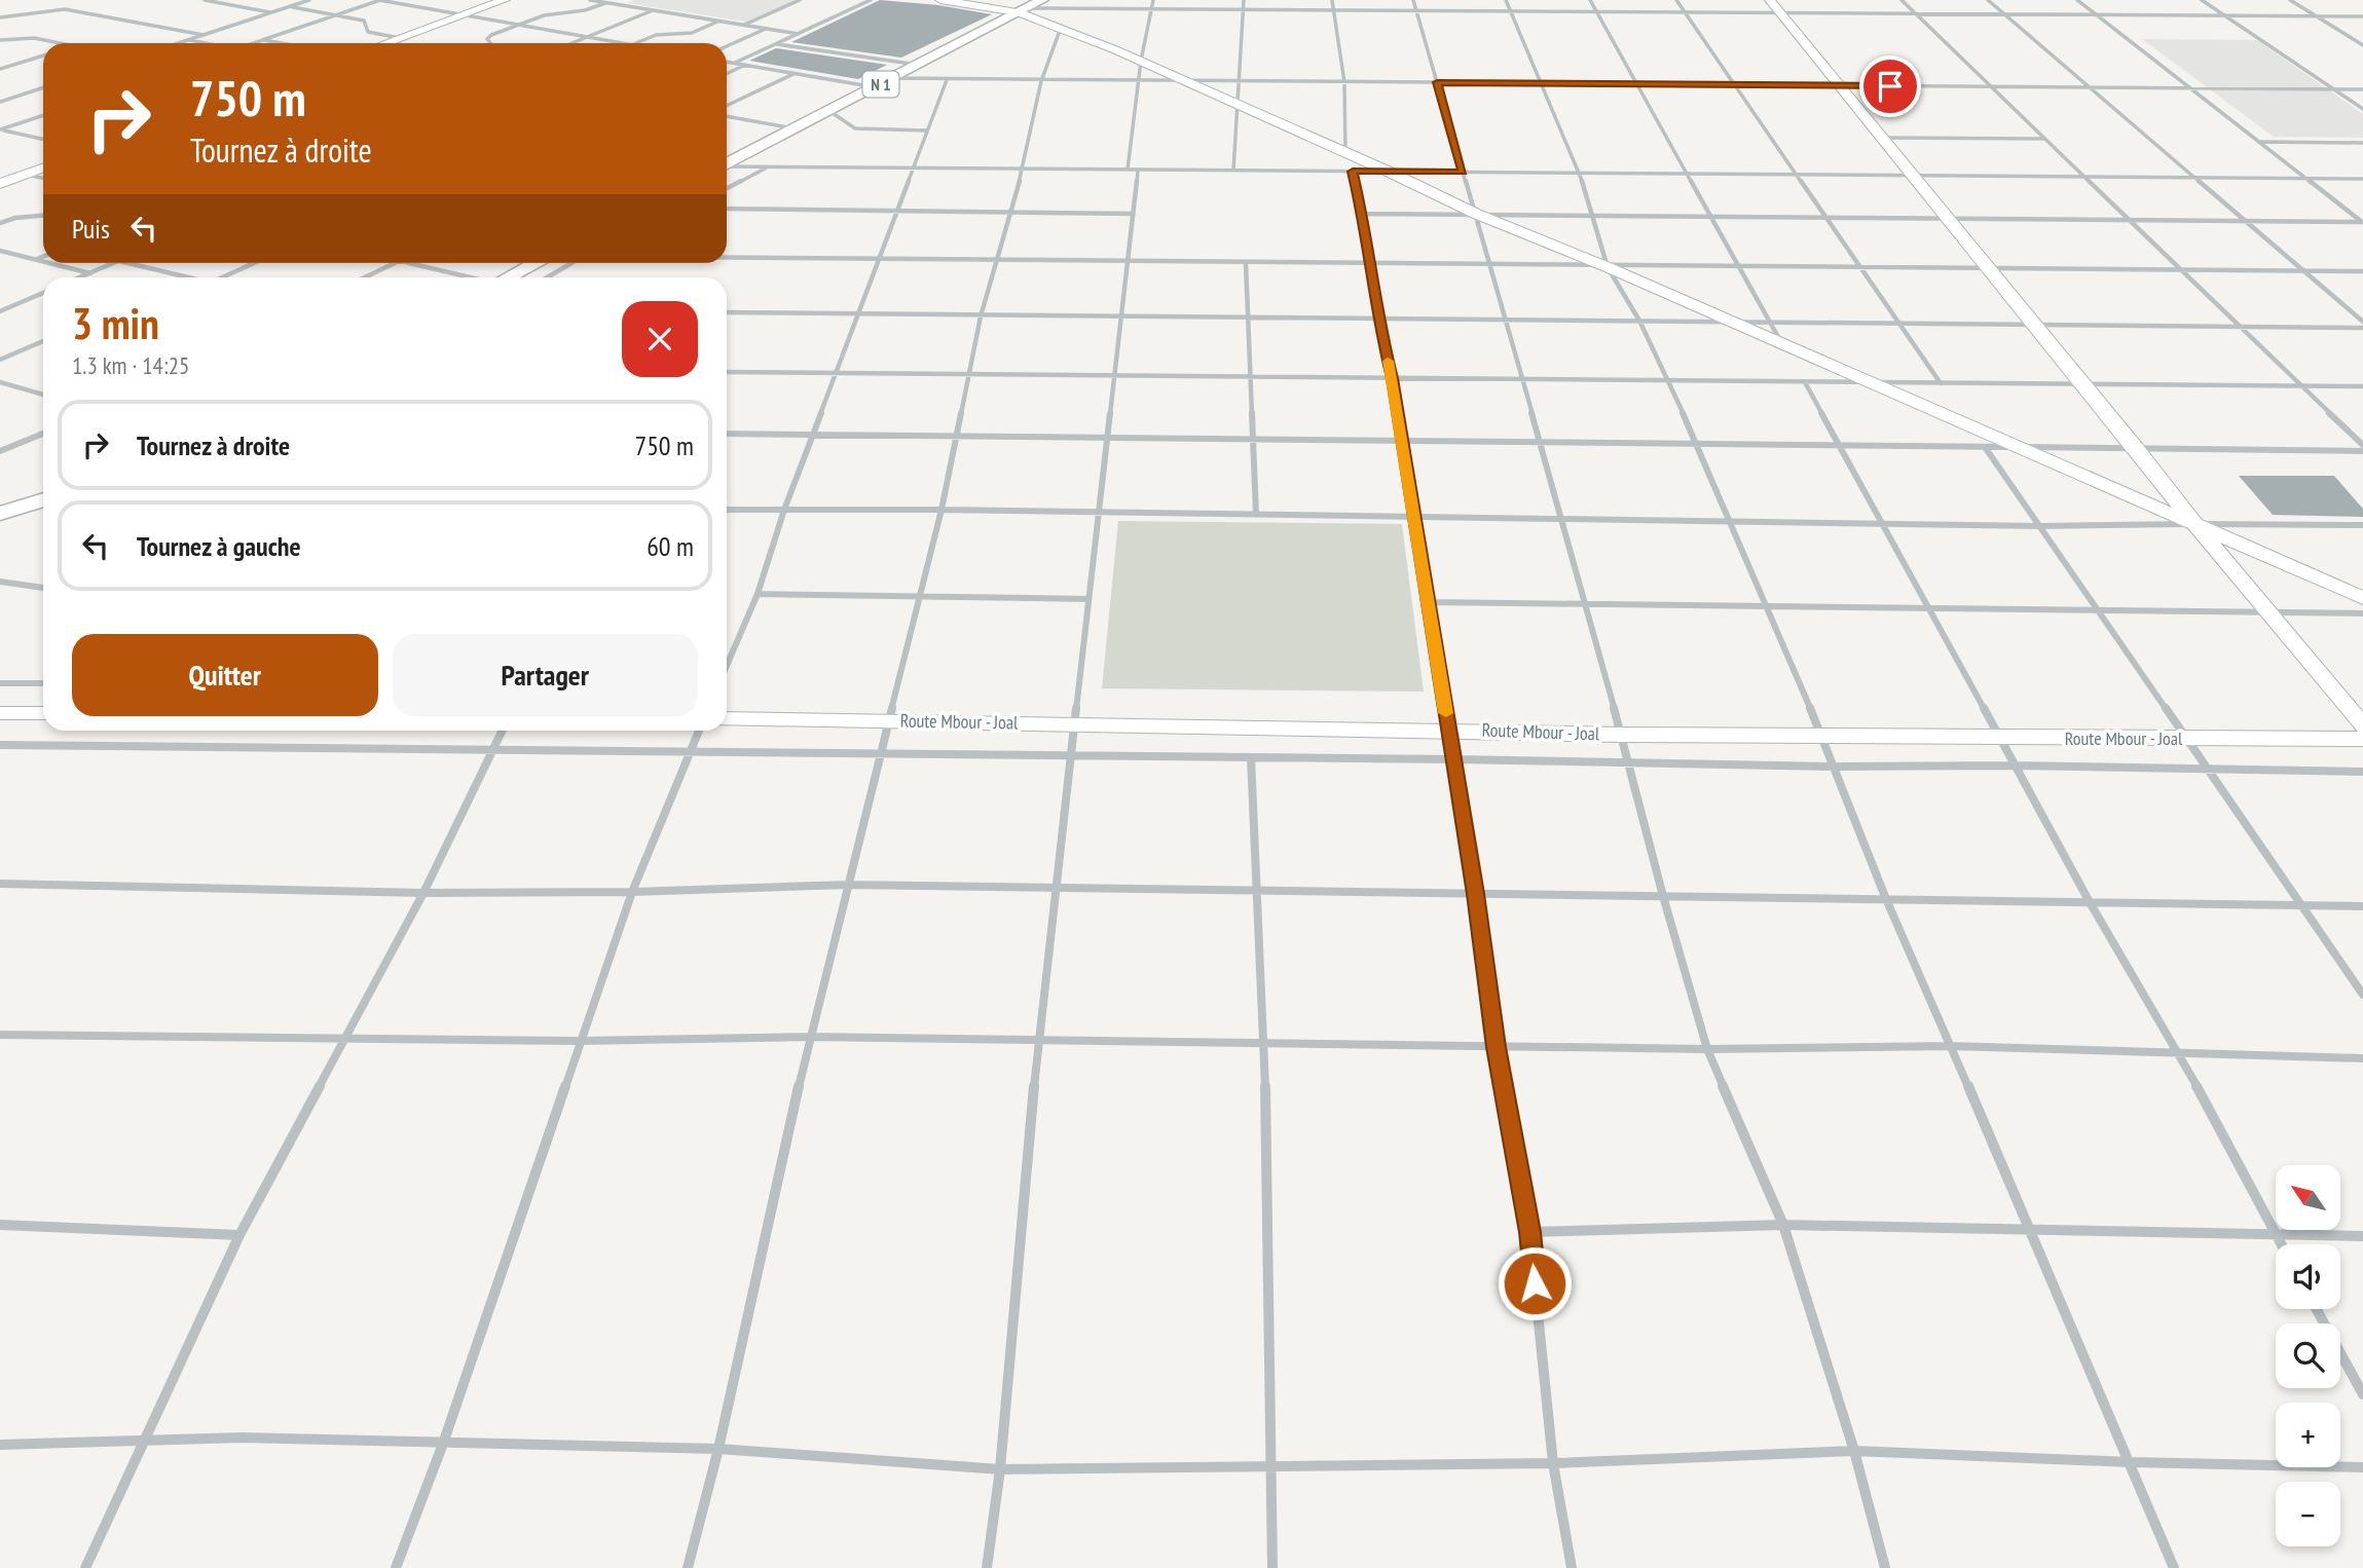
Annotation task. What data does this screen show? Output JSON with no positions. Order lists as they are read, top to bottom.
{
  "streets": {
    "highway": ["N 1"],
    "main road": ["Route Mbour - Joal"]
  },
  "north": "top left",
  "page": {
    "turn": ["750 m", "Tournez à droite"],
    "then": "Puis",
    "heading": ["3 min", "1.3 km · 14:25"],
    "list": [
      {
        "name": "Tournez à droite",
        "value": "750 m"
      },
      {
        "name": "Tournez à gauche",
        "value": "60 m"
      }
    ],
    "buttons": ["Quitter", "Partager"],
    "map_buttons": ["+", "−"]
  }
}
